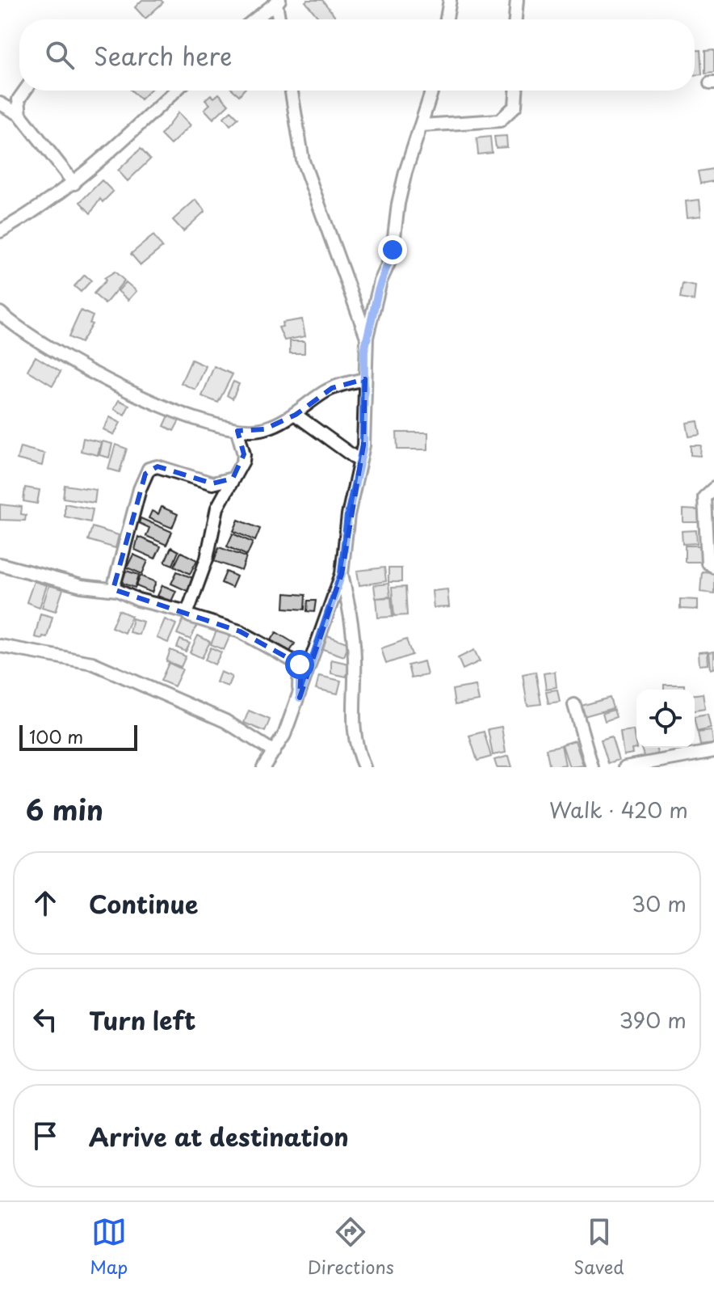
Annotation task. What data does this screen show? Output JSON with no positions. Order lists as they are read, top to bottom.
{
  "scale_bar": "100 m",
  "page": {
    "search": "Search here",
    "scale": "100 m",
    "heading": ["6 min", "Walk · 420 m"],
    "list": [
      ["Continue", "30 m"],
      ["Turn left", "390 m"],
      "Arrive at destination"
    ],
    "nav": ["Map", "Directions", "Saved"]
  }
}
